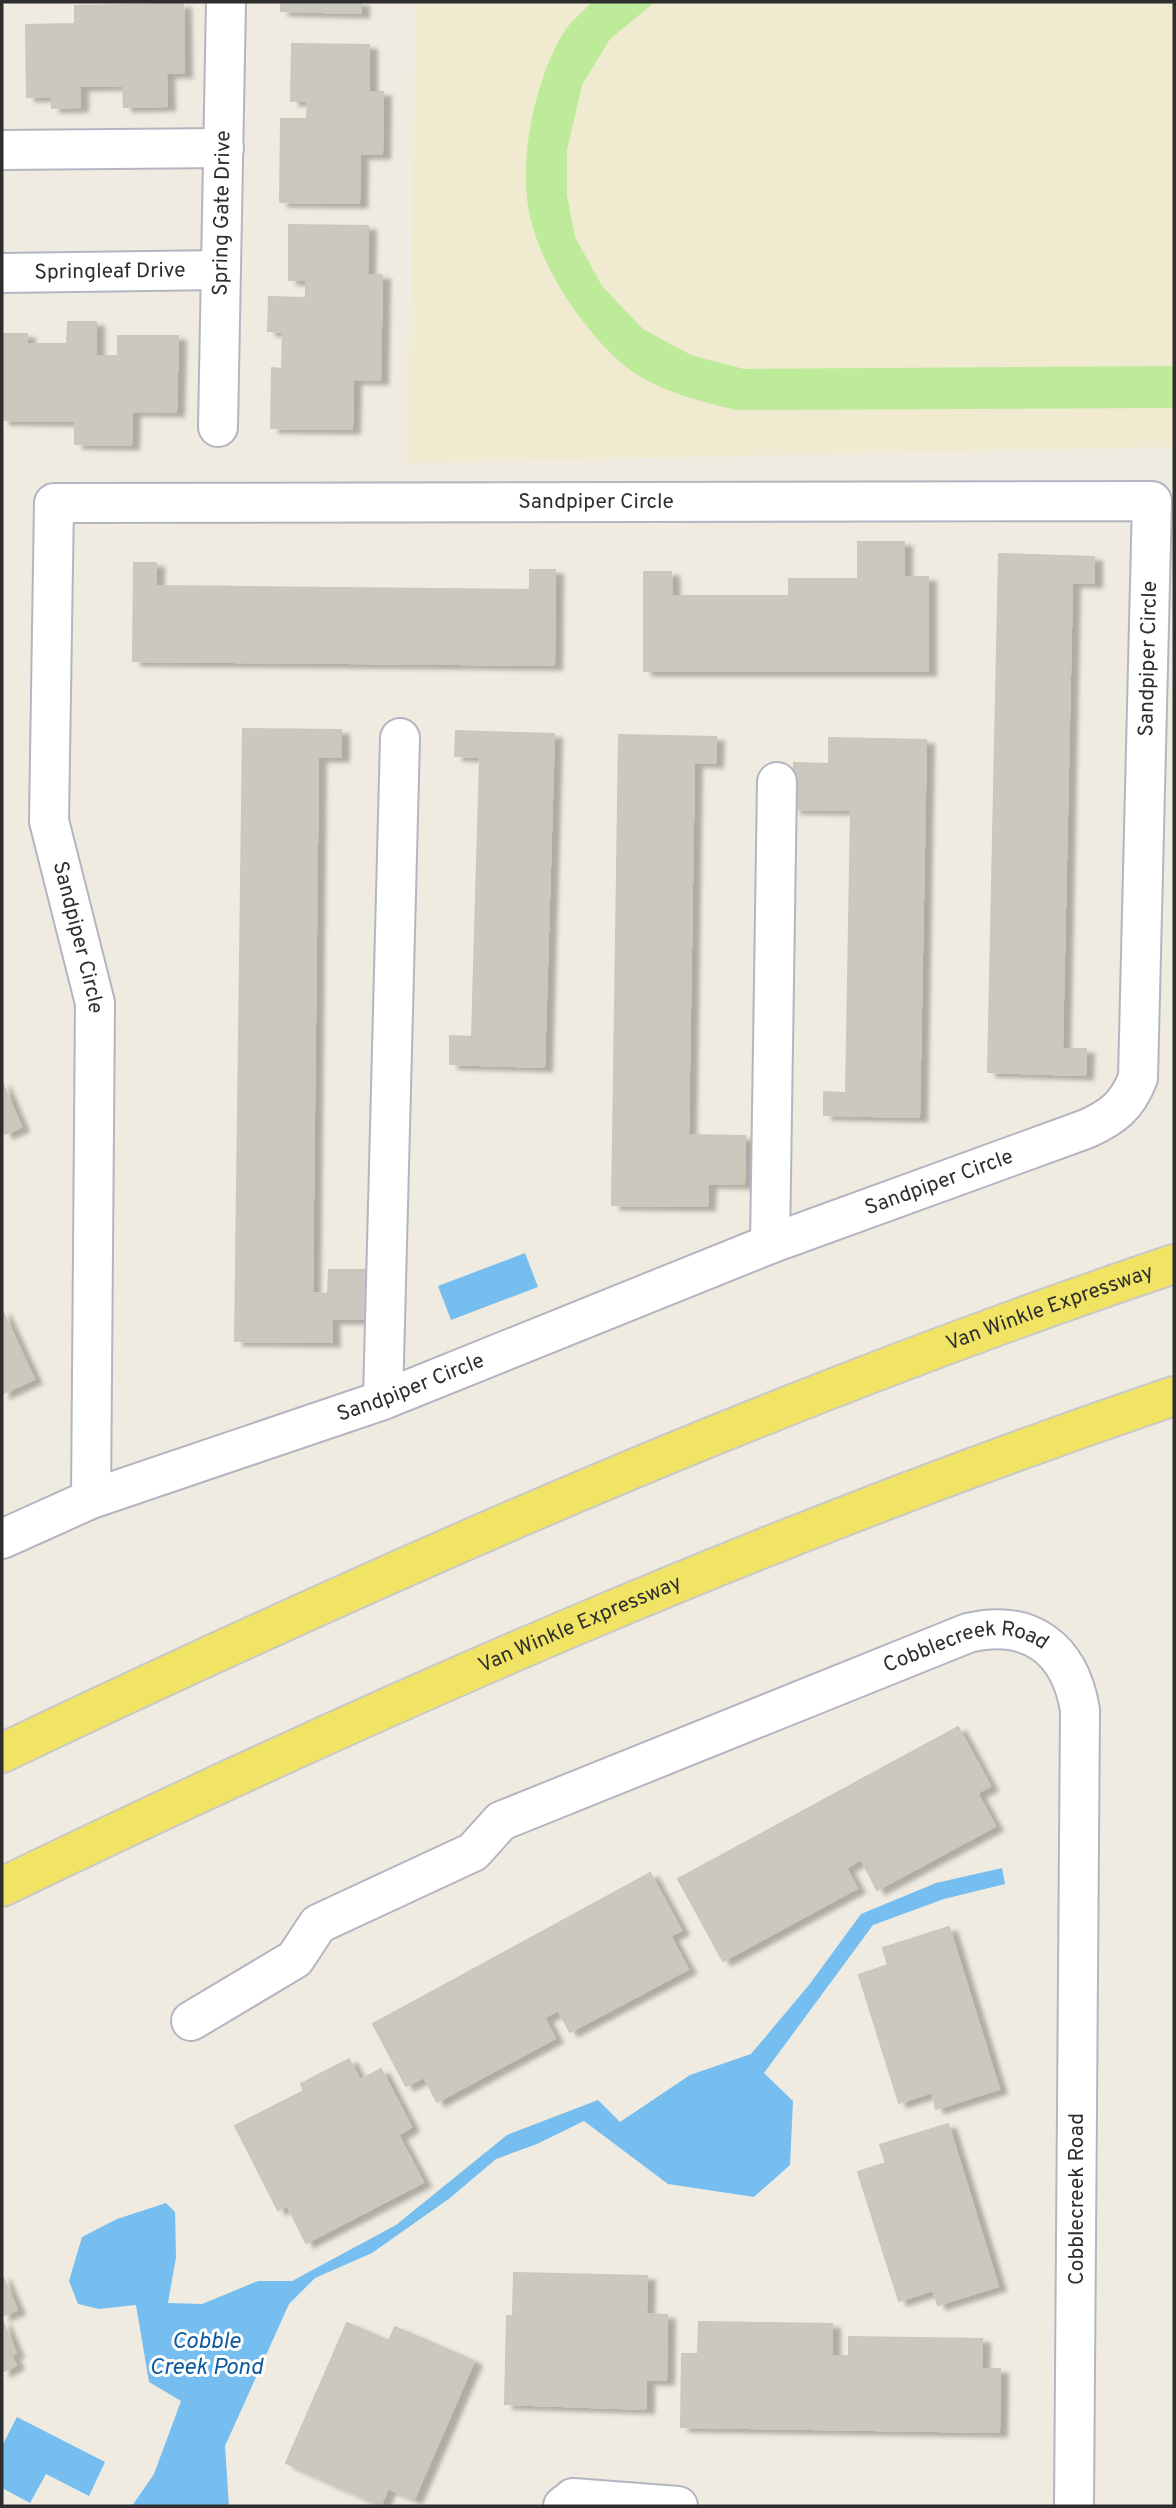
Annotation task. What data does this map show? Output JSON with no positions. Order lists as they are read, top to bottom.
{
  "streets": {
    "main road": ["Van Winkle Expressway"],
    "street": [
      "Spring Gate Drive",
      "Springleaf Drive",
      "Sandpiper Circle",
      "Cobblecreek Road"
    ]
  },
  "crossings": [
    ["Spring Gate Drive", "Springleaf Drive"]
  ],
  "water": ["Cobble Creek Pond"]
}
